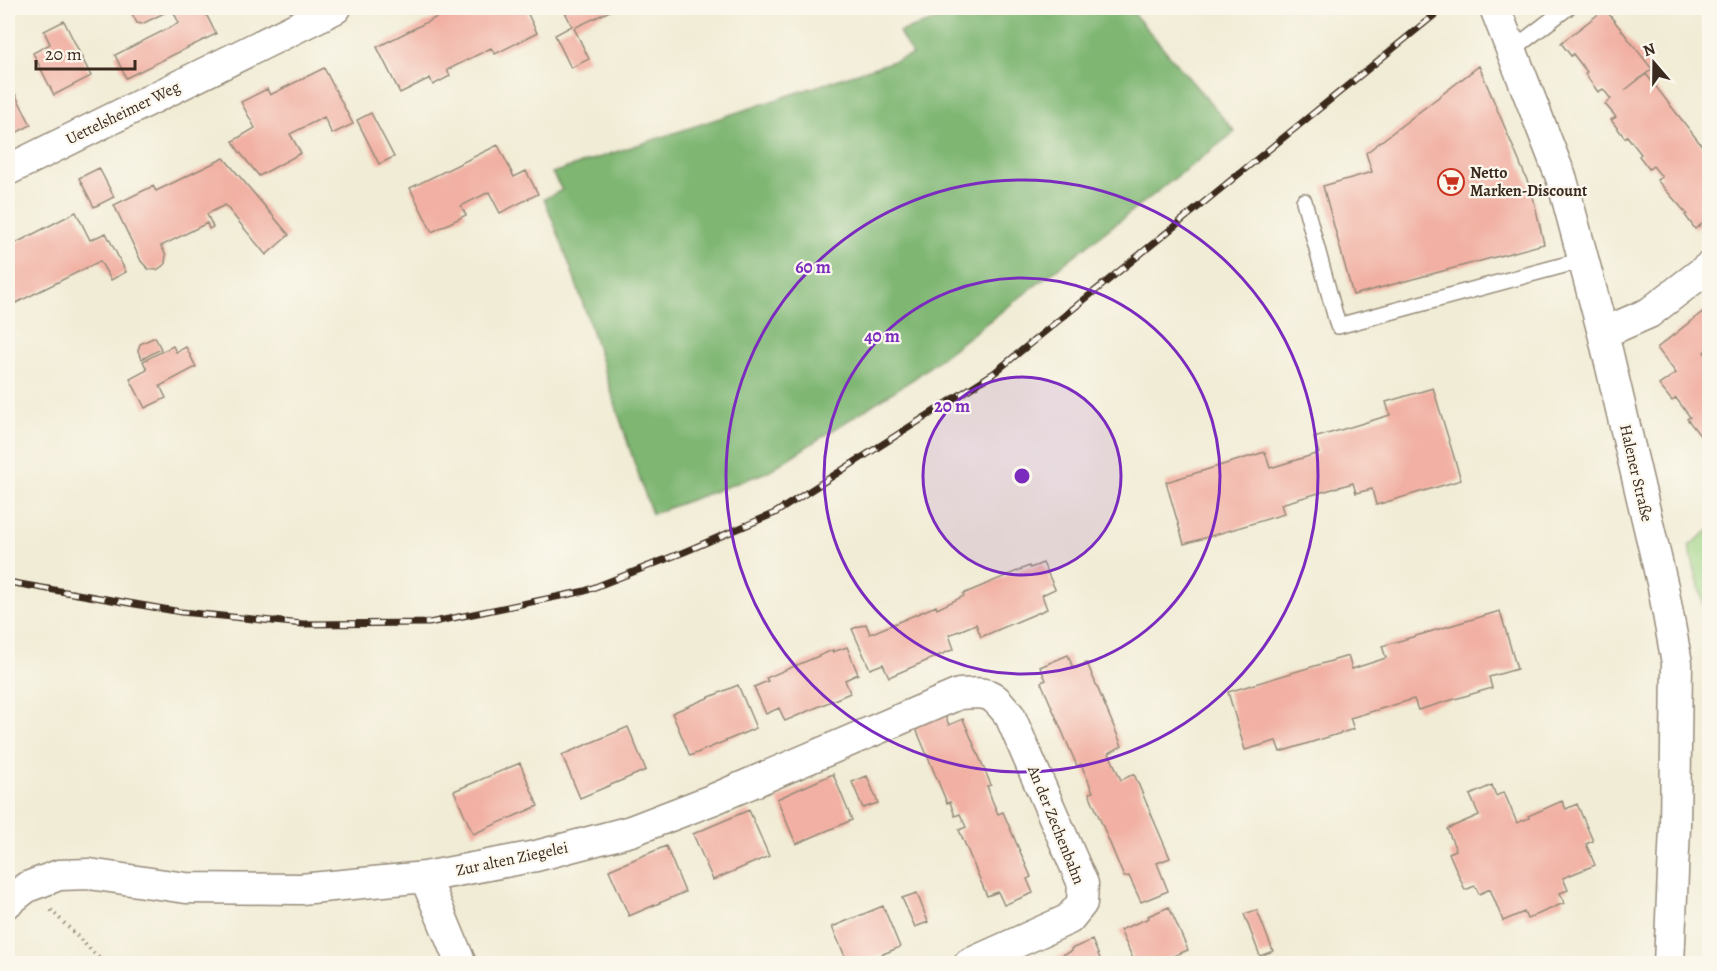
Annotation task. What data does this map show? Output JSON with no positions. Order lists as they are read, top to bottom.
{
  "streets": {
    "street": [
      "Uettelsheimer Weg",
      "Halener Straße",
      "An der Zechenbahn",
      "Zur alten Ziegelei"
    ]
  },
  "crossings": [
    ["An der Zechenbahn", "Zur alten Ziegelei"]
  ],
  "places": {
    "supermarket": ["Netto Marken-Discount"]
  },
  "scale_bar": "20 m",
  "north": "top",
  "rings": ["60 m", "40 m", "20 m"]
}
